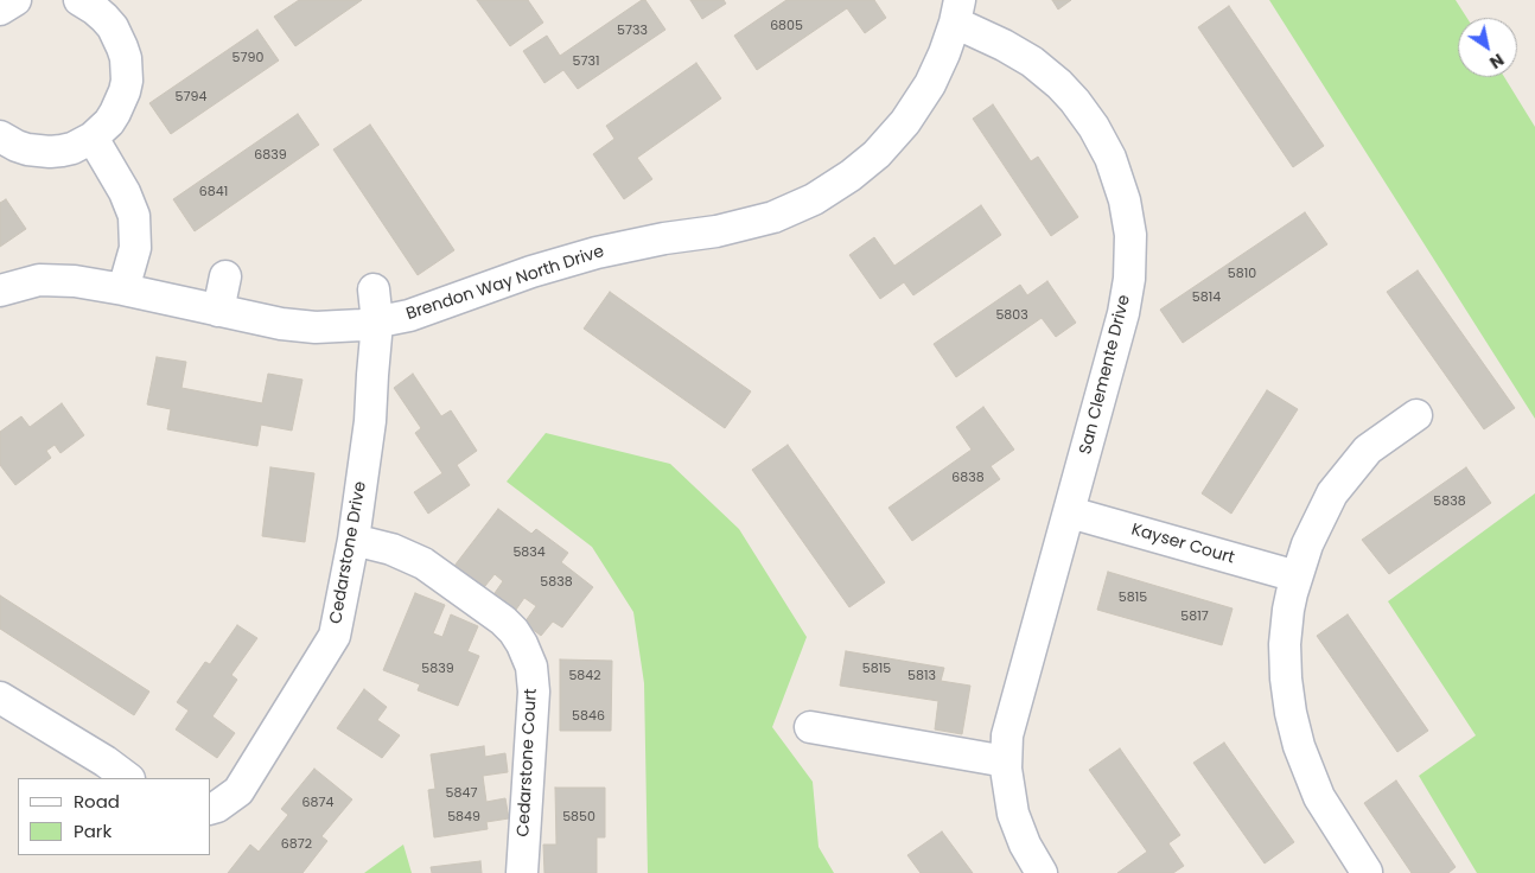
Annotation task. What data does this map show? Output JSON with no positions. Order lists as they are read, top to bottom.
{
  "streets": {
    "street": [
      "Brendon Way North Drive",
      "San Clemente Drive",
      "Kayser Court",
      "Cedarstone Drive",
      "Cedarstone Court"
    ]
  },
  "crossings": [
    ["Brendon Way North Drive", "San Clemente Drive"],
    ["Brendon Way North Drive", "Cedarstone Drive"],
    ["San Clemente Drive", "Kayser Court"],
    ["Cedarstone Drive", "Cedarstone Court"]
  ],
  "house_numbers": [
    "6805",
    "5733",
    "5790",
    "5731",
    "5794",
    "6839",
    "6841",
    "5810",
    "5814",
    "5803",
    "6838",
    "5838",
    "5834",
    "5838",
    "5815",
    "5817",
    "5839",
    "5815",
    "5842",
    "5813",
    "5846",
    "5847",
    "6874",
    "5849",
    "5850",
    "6872"
  ],
  "legend": ["Road", "Park"],
  "north": "bottom right"
}
